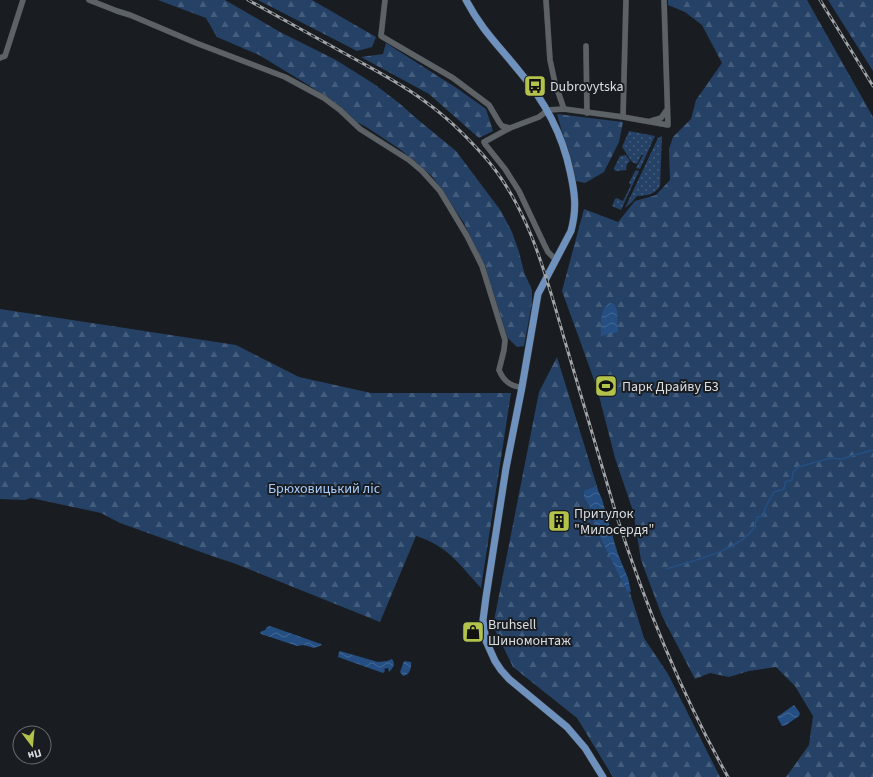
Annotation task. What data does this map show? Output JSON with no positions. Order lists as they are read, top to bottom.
{
  "parks": ["Брюховицький ліс"],
  "places": {
    "bus stop": ["Dubrovytska"],
    "sports": ["Парк Драйву Б3"],
    "building": ["Притулок \"Милосердя\""],
    "shop": ["Bruhsell Шиномонтаж"]
  },
  "north": "bottom"
}
